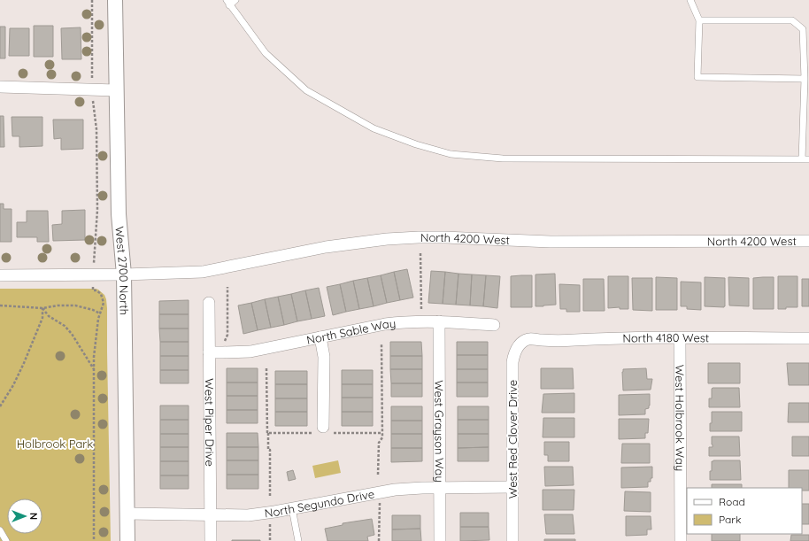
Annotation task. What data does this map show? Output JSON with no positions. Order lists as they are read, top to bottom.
{
  "streets": {
    "street": [
      "North 4200 West",
      "West 2700 North",
      "North Sable Way",
      "North 4180 West",
      "West Holbrook Way",
      "West Piper Drive",
      "West Grayson Way",
      "West Red Clover Drive",
      "North Segundo Drive"
    ]
  },
  "crossings": [
    ["North 4200 West", "West 2700 North"],
    ["West 2700 North", "North Segundo Drive"],
    ["North Sable Way", "West Piper Drive"],
    ["North Sable Way", "West Grayson Way"],
    ["North 4180 West", "West Holbrook Way"],
    ["North 4180 West", "West Red Clover Drive"],
    ["West Piper Drive", "North Segundo Drive"],
    ["West Grayson Way", "North Segundo Drive"],
    ["West Red Clover Drive", "North Segundo Drive"]
  ],
  "parks": ["Holbrook Park"],
  "legend": ["Road", "Park"],
  "north": "right"
}
